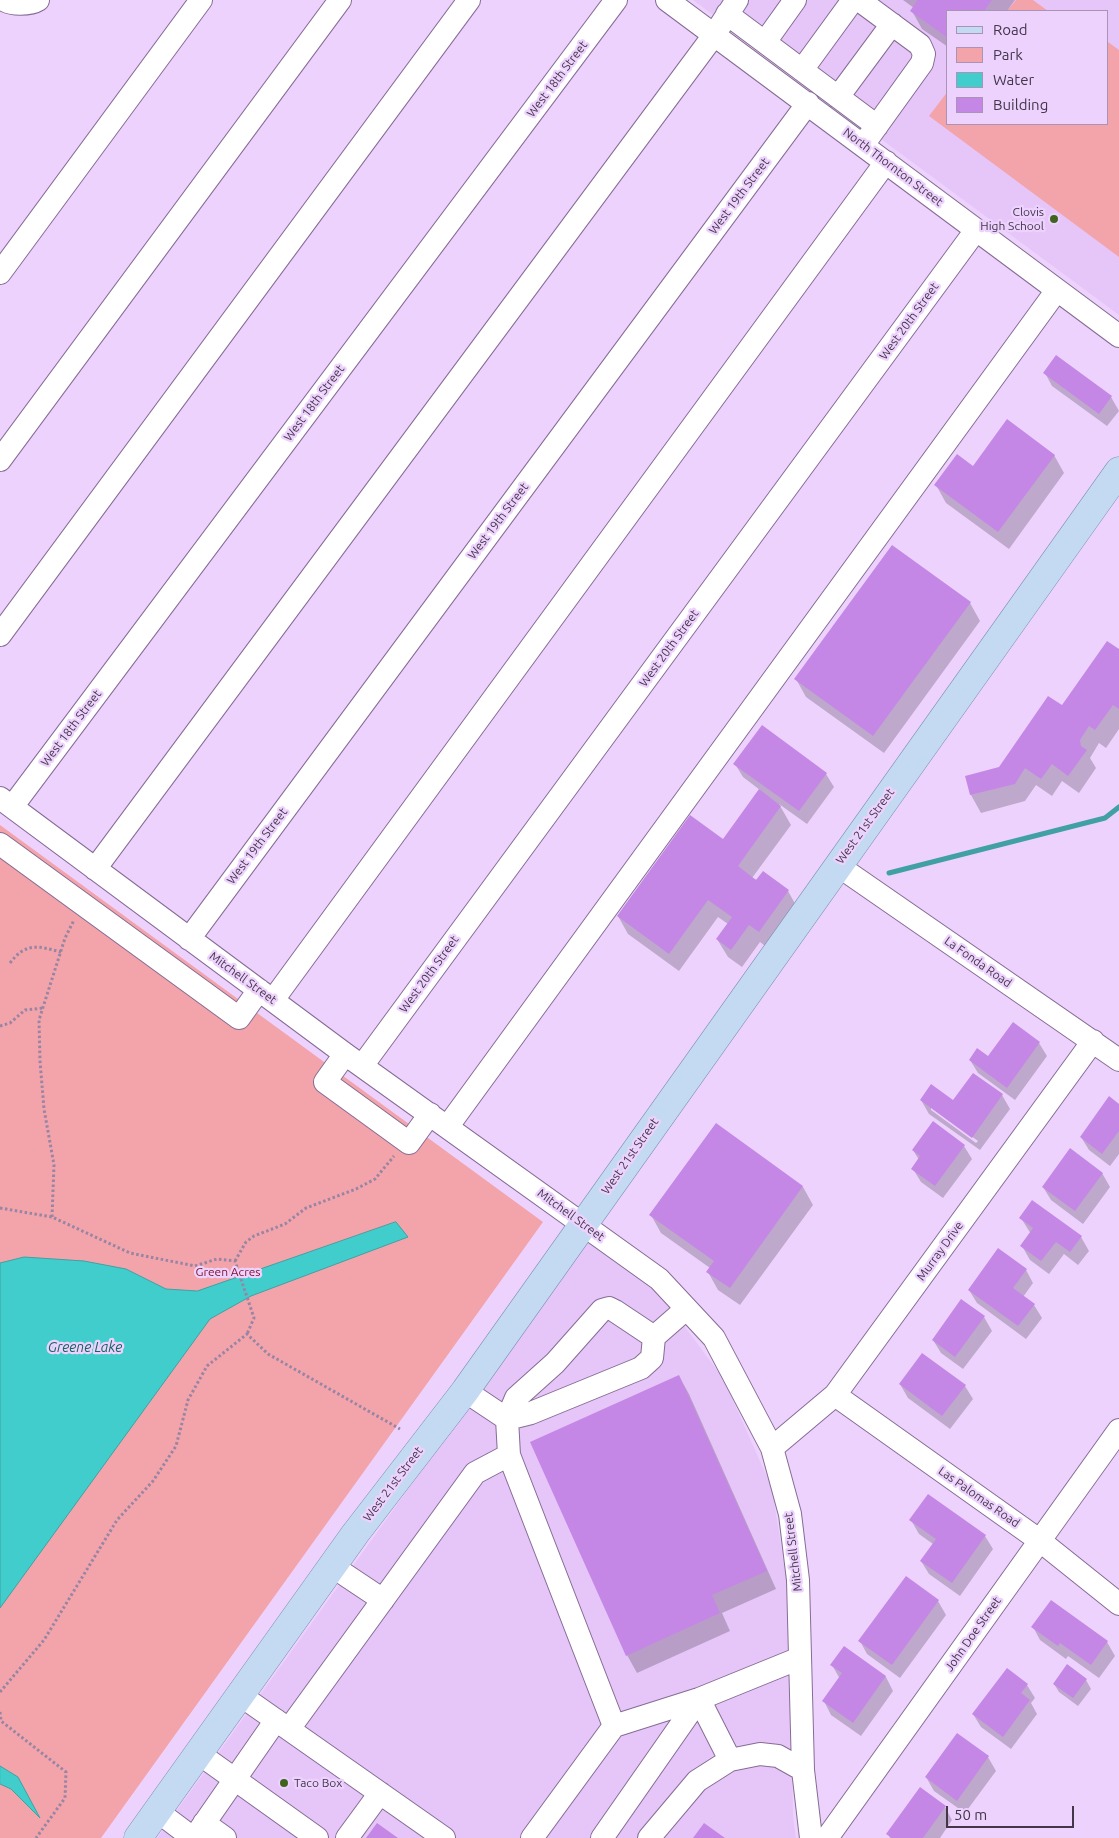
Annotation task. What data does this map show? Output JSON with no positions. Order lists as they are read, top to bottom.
{
  "streets": {
    "main road": ["West 21st Street"],
    "street": [
      "West 18th Street",
      "North Thornton Street",
      "West 19th Street",
      "West 20th Street",
      "La Fonda Road",
      "Mitchell Street",
      "Murray Drive",
      "Las Palomas Road",
      "John Doe Street"
    ]
  },
  "crossings": [
    ["West 18th Street", "Mitchell Street"],
    ["North Thornton Street", "West 19th Street"],
    ["North Thornton Street", "West 20th Street"],
    ["West 19th Street", "Mitchell Street"],
    ["West 20th Street", "Mitchell Street"],
    ["West 21st Street", "La Fonda Road"],
    ["West 21st Street", "Mitchell Street"],
    ["La Fonda Road", "Murray Drive"],
    ["Mitchell Street", "Murray Drive"],
    ["Murray Drive", "Las Palomas Road"],
    ["Las Palomas Road", "John Doe Street"]
  ],
  "water": ["Greene Lake"],
  "parks": ["Green Acres"],
  "places": ["Clovis High School", "Taco Box"],
  "legend": [
    "Road",
    "Park",
    "Water",
    "Building"
  ],
  "scale_bar": "50 m"
}
